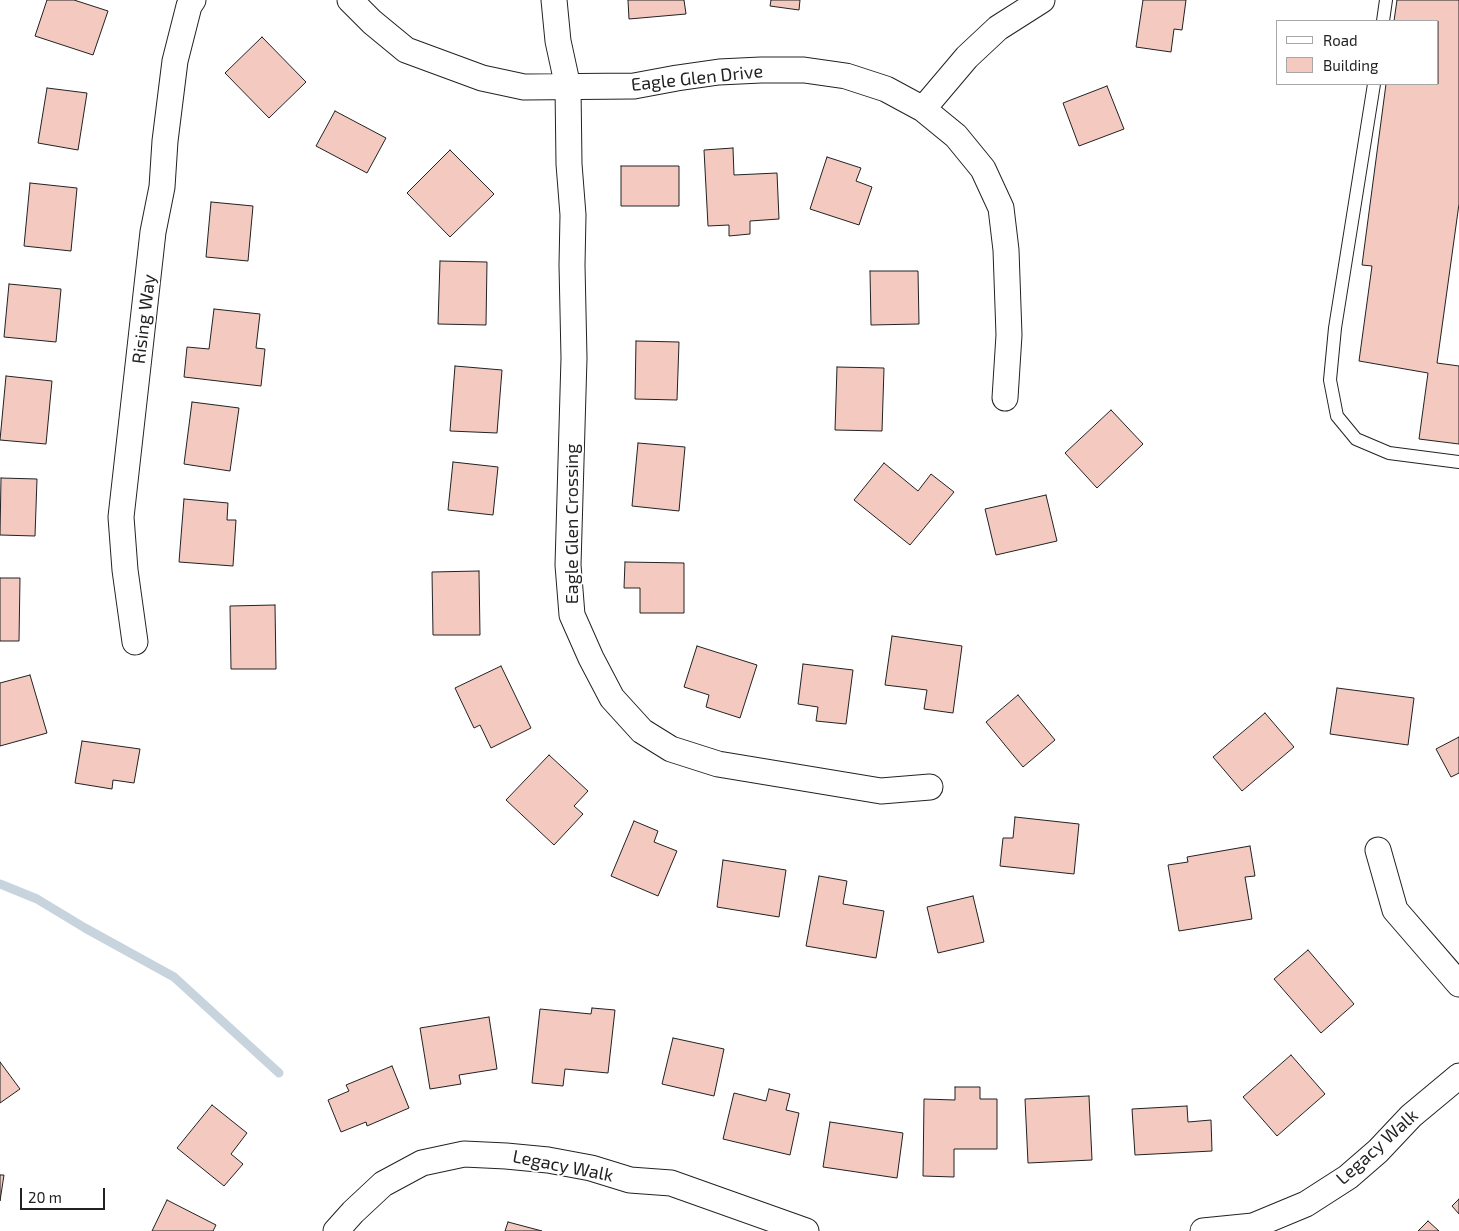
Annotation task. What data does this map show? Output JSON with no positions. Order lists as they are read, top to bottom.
{
  "streets": {
    "street": [
      "Eagle Glen Drive",
      "Rising Way",
      "Eagle Glen Crossing",
      "Legacy Walk"
    ]
  },
  "crossings": [
    ["Eagle Glen Drive", "Eagle Glen Crossing"]
  ],
  "legend": ["Road", "Building"],
  "scale_bar": "20 m"
}
